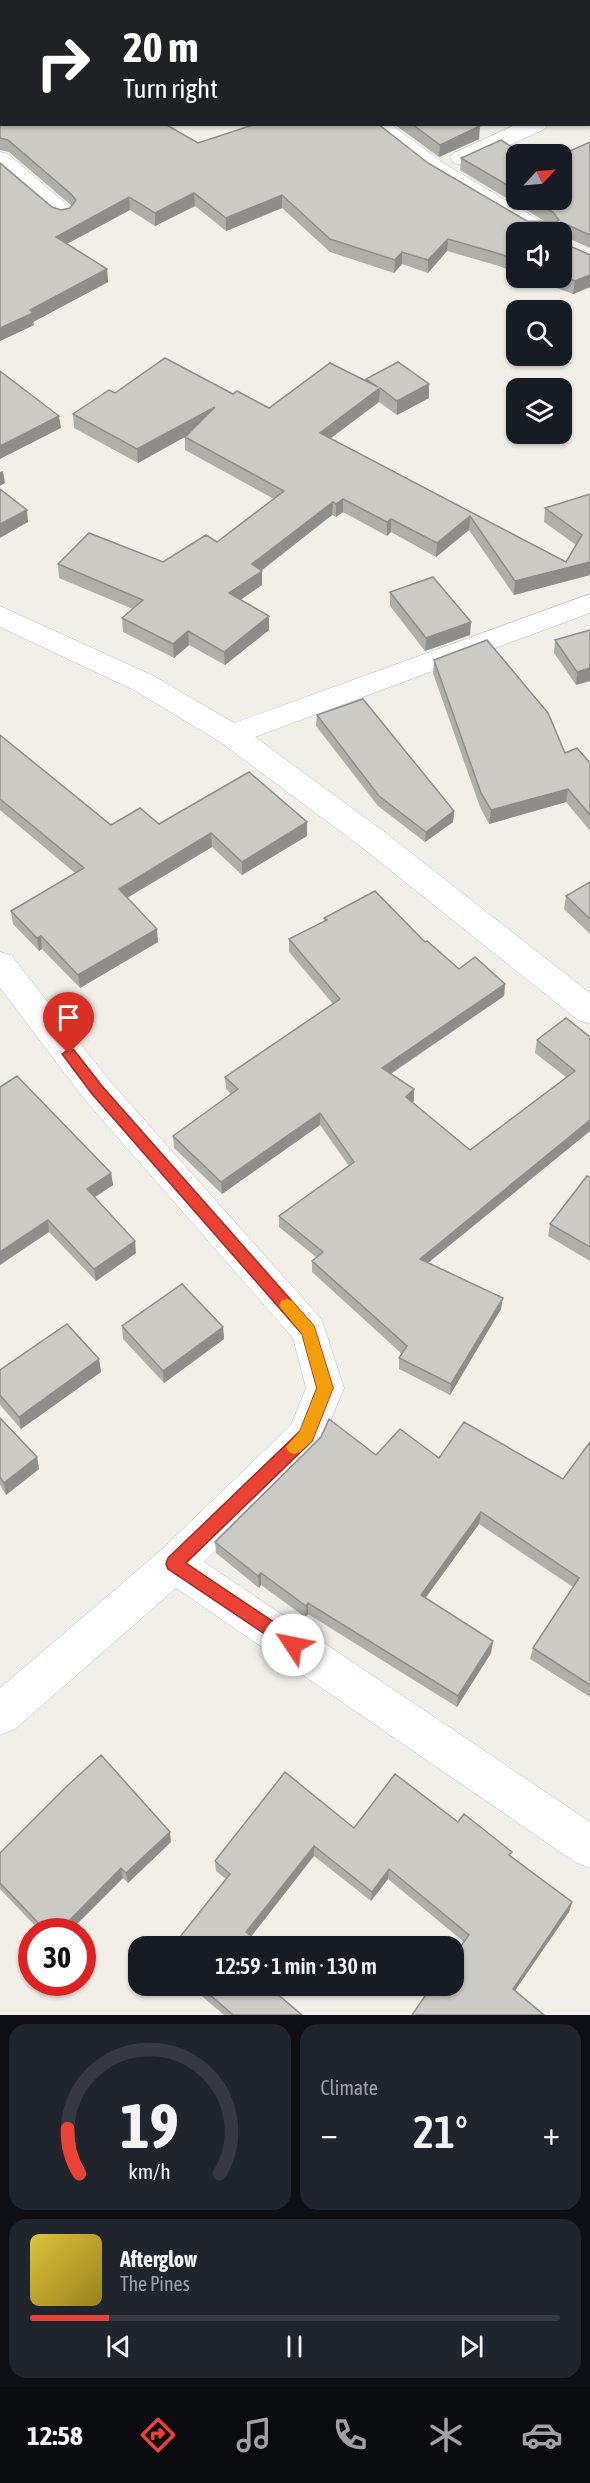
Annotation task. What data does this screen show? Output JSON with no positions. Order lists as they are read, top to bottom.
{
  "north": "top right",
  "page": {
    "turn": ["20 m", "Turn right"],
    "limit": "30",
    "trip": "12:59 · 1 min · 130 m",
    "tile": "Climate",
    "heat": ["−", "21°", "+"],
    "song": ["Afterglow", "The Pines"],
    "tabs": "12:58",
    "gauge": ["19", "km/h"]
  }
}
